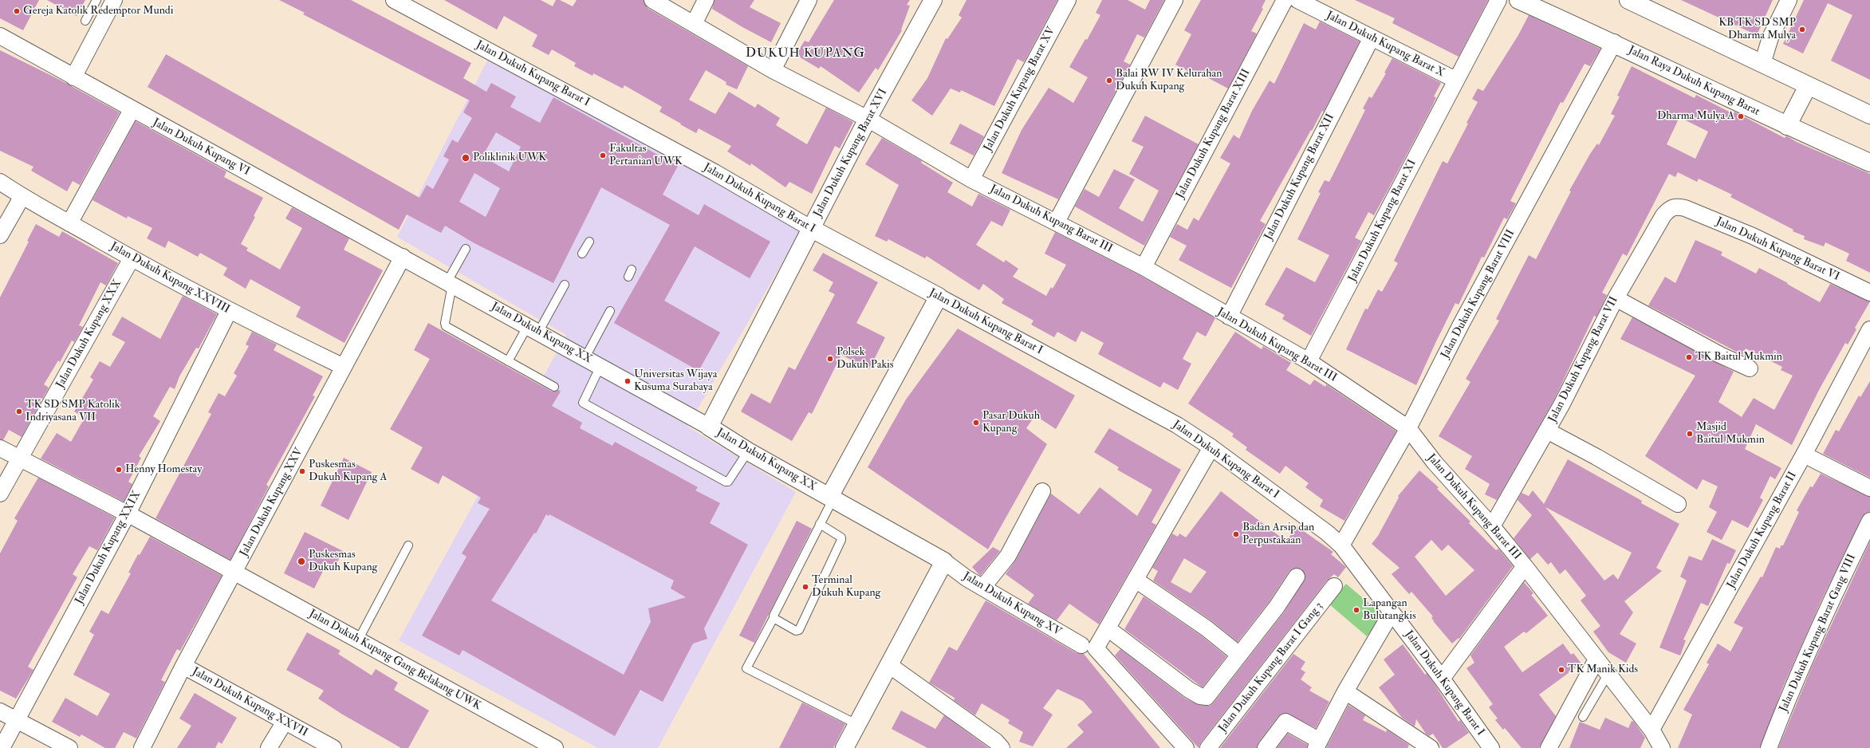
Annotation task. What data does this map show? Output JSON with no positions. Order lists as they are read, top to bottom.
{
  "streets": {
    "street": [
      "Jalan Dukuh Kupang Barat X",
      "Jalan Dukuh Kupang Barat I",
      "Jalan Raya Dukuh Kupang Barat",
      "Jalan Dukuh Kupang Barat XV",
      "Jalan Dukuh Kupang Barat XIII",
      "Jalan Dukuh Kupang VI",
      "Jalan Dukuh Kupang Barat XVI",
      "Jalan Dukuh Kupang Barat XII",
      "Jalan Dukuh Kupang Barat III",
      "Jalan Dukuh Kupang Barat XI",
      "Jalan Dukuh Kupang Barat VI",
      "Jalan Dukuh Kupang XXVIII",
      "Jalan Dukuh Kupang Barat VIII",
      "Jalan Dukuh Kupang XX",
      "Jalan Dukuh Kupang XXX",
      "Jalan Dukuh Kupang Barat VII",
      "Jalan Dukuh Kupang XXV",
      "Jalan Dukuh Kupang Barat II",
      "Jalan Dukuh Kupang XXIX",
      "Jalan Dukuh Kupang XV",
      "Jalan Dukuh Kupang Barat Gang VIII",
      "Jalan Dukuh Kupang Gang Belakang UWK",
      "Jalan Dukuh Kupang Barat I Gang 3",
      "Jalan Dukuh Kupang XXVII"
    ]
  },
  "crossings": [
    ["Jalan Dukuh Kupang Barat X", "Jalan Dukuh Kupang Barat XII"],
    ["Jalan Dukuh Kupang Barat X", "Jalan Dukuh Kupang Barat XI"],
    ["Jalan Dukuh Kupang Barat I", "Jalan Dukuh Kupang Barat XVI"],
    ["Jalan Dukuh Kupang Barat I", "Jalan Dukuh Kupang Barat VIII"],
    ["Jalan Raya Dukuh Kupang Barat", "Jalan Dukuh Kupang Barat VIII"],
    ["Jalan Dukuh Kupang Barat XV", "Jalan Dukuh Kupang Barat III"],
    ["Jalan Dukuh Kupang Barat XIII", "Jalan Dukuh Kupang Barat III"],
    ["Jalan Dukuh Kupang VI", "Jalan Dukuh Kupang XX"],
    ["Jalan Dukuh Kupang VI", "Jalan Dukuh Kupang XXV"],
    ["Jalan Dukuh Kupang Barat XVI", "Jalan Dukuh Kupang Barat III"],
    ["Jalan Dukuh Kupang Barat XVI", "Jalan Dukuh Kupang XX"],
    ["Jalan Dukuh Kupang Barat XII", "Jalan Dukuh Kupang Barat III"],
    ["Jalan Dukuh Kupang Barat III", "Jalan Dukuh Kupang Barat XI"],
    ["Jalan Dukuh Kupang Barat III", "Jalan Dukuh Kupang Barat VIII"],
    ["Jalan Dukuh Kupang Barat III", "Jalan Dukuh Kupang Barat VII"],
    ["Jalan Dukuh Kupang Barat III", "Jalan Dukuh Kupang Barat II"],
    ["Jalan Dukuh Kupang Barat VI", "Jalan Dukuh Kupang Barat VII"],
    ["Jalan Dukuh Kupang XXVIII", "Jalan Dukuh Kupang XXX"],
    ["Jalan Dukuh Kupang XXVIII", "Jalan Dukuh Kupang XXV"],
    ["Jalan Dukuh Kupang XXVIII", "Jalan Dukuh Kupang XXIX"],
    ["Jalan Dukuh Kupang XX", "Jalan Dukuh Kupang XXV"],
    ["Jalan Dukuh Kupang XX", "Jalan Dukuh Kupang XV"],
    ["Jalan Dukuh Kupang XXX", "Jalan Dukuh Kupang Gang Belakang UWK"],
    ["Jalan Dukuh Kupang XXV", "Jalan Dukuh Kupang Gang Belakang UWK"],
    ["Jalan Dukuh Kupang XXV", "Jalan Dukuh Kupang XXVII"],
    ["Jalan Dukuh Kupang XXIX", "Jalan Dukuh Kupang Gang Belakang UWK"]
  ],
  "districts": ["DUKUH KUPANG"],
  "places": [
    "Gereja Katolik Redemptor Mundi",
    "KB TK SD SMP Dharma Mulya",
    "Balai RW IV Kelurahan Dukuh Kupang",
    "Dharma Mulya A",
    "Fakultas Pertanian UWK",
    "Poliklinik UWK",
    "TK Baitul Mukmin",
    "Polsek Dukuh Pakis",
    "Universitas Wijaya Kusuma Surabaya",
    "TK SD SMP Katolik Indriyasana VII",
    "Pasar Dukuh Kupang",
    "Masjid Baitul Mukmin",
    "Henny Homestay",
    "Puskesmas Dukuh Kupang A",
    "Badan Arsip dan Perpustakaan",
    "Puskesmas Dukuh Kupang",
    "Terminal Dukuh Kupang",
    "Lapangan Bulutangkis",
    "TK Manik Kids"
  ]
}
